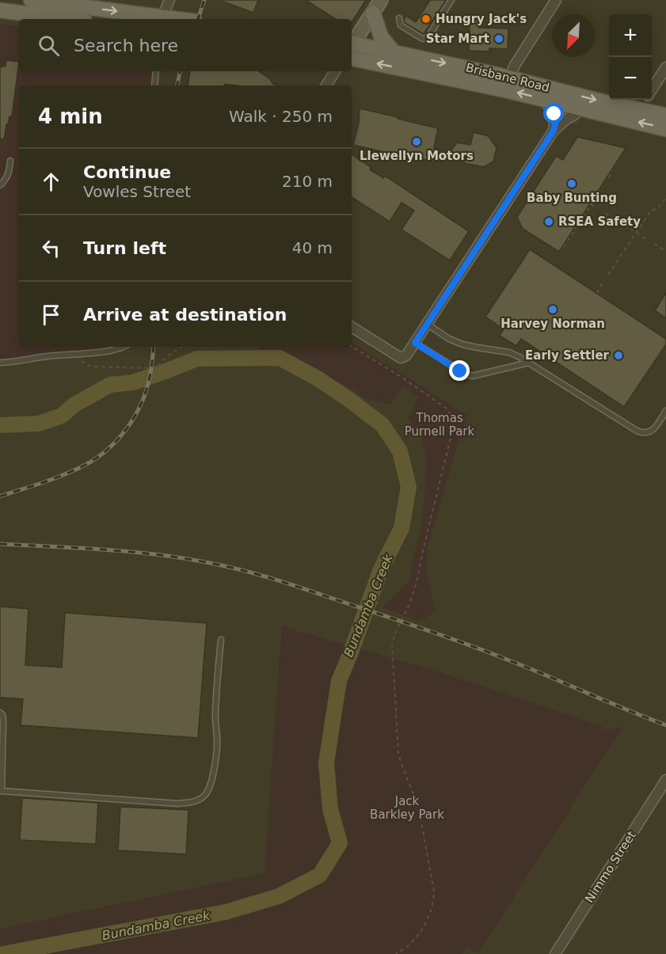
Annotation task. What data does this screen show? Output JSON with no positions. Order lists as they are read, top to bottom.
{
  "streets": {
    "main road": ["Brisbane Road"],
    "street": ["Nimmo Street"]
  },
  "water": ["Bundamba Creek"],
  "parks": ["Thomas Purnell Park", "Jack Barkley Park"],
  "places": [
    "Hungry Jack's",
    "Star Mart",
    "Llewellyn Motors",
    "Baby Bunting",
    "RSEA Safety",
    "Harvey Norman",
    "Early Settler"
  ],
  "north": "bottom left",
  "page": {
    "map_buttons": ["+", "−"],
    "search": "Search here",
    "heading": ["4 min", "Walk · 250 m"],
    "list": [
      ["Continue", "Vowles Street", "210 m"],
      ["Turn left", "40 m"],
      "Arrive at destination"
    ]
  }
}
